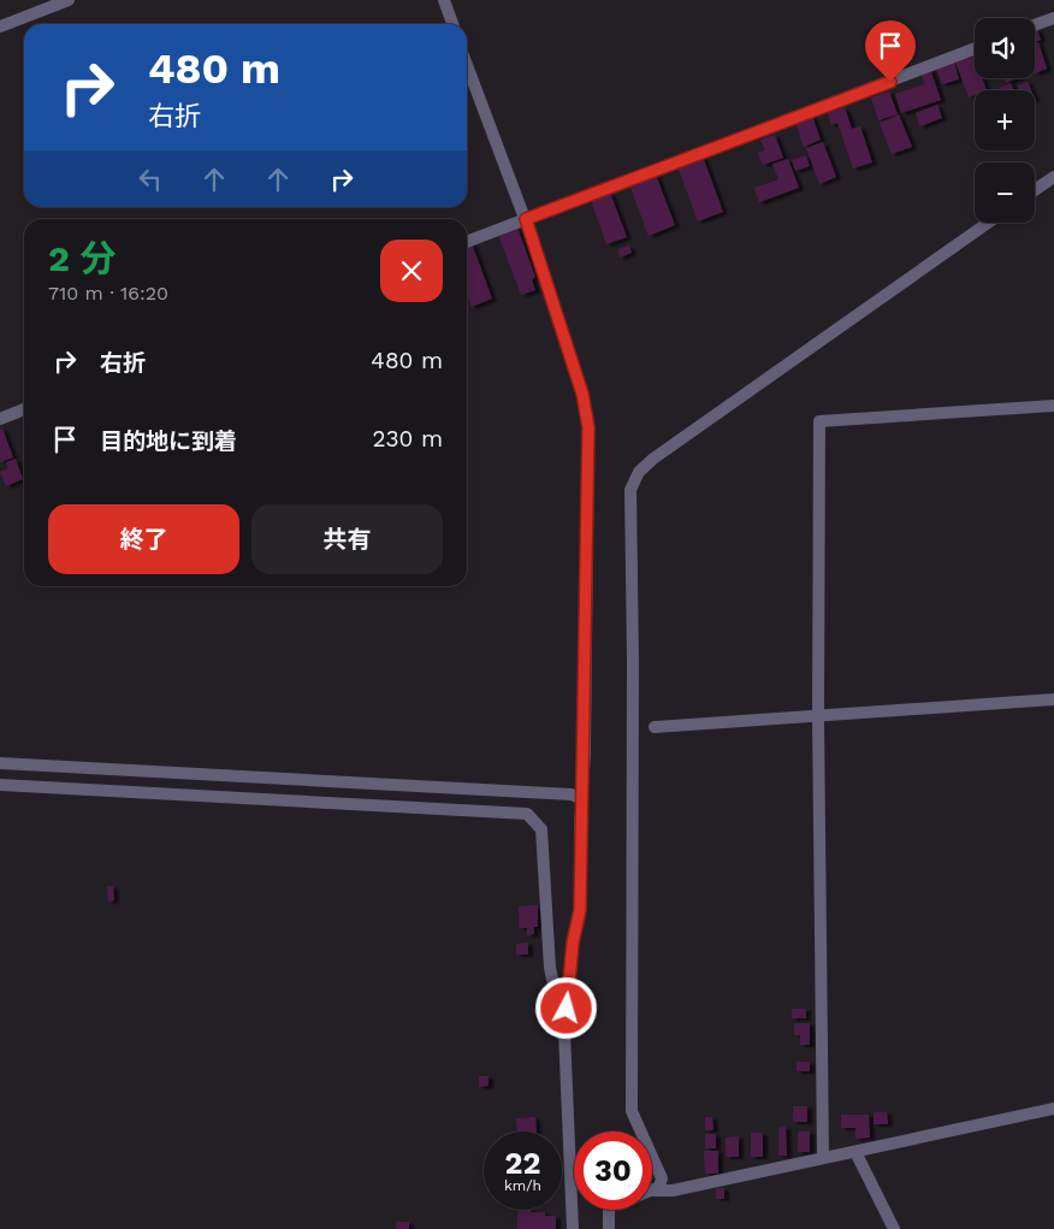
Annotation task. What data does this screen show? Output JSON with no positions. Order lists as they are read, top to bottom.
{
  "page": {
    "map_buttons": ["+", "−"],
    "turn": ["480 m", "右折"],
    "heading": ["2 分", "710 m · 16:20"],
    "list": [
      {
        "name": "右折",
        "value": "480 m"
      },
      {
        "name": "目的地に到着",
        "value": "230 m"
      }
    ],
    "buttons": ["終了", "共有"],
    "speed": "22 km/h",
    "limit": "30"
  }
}
